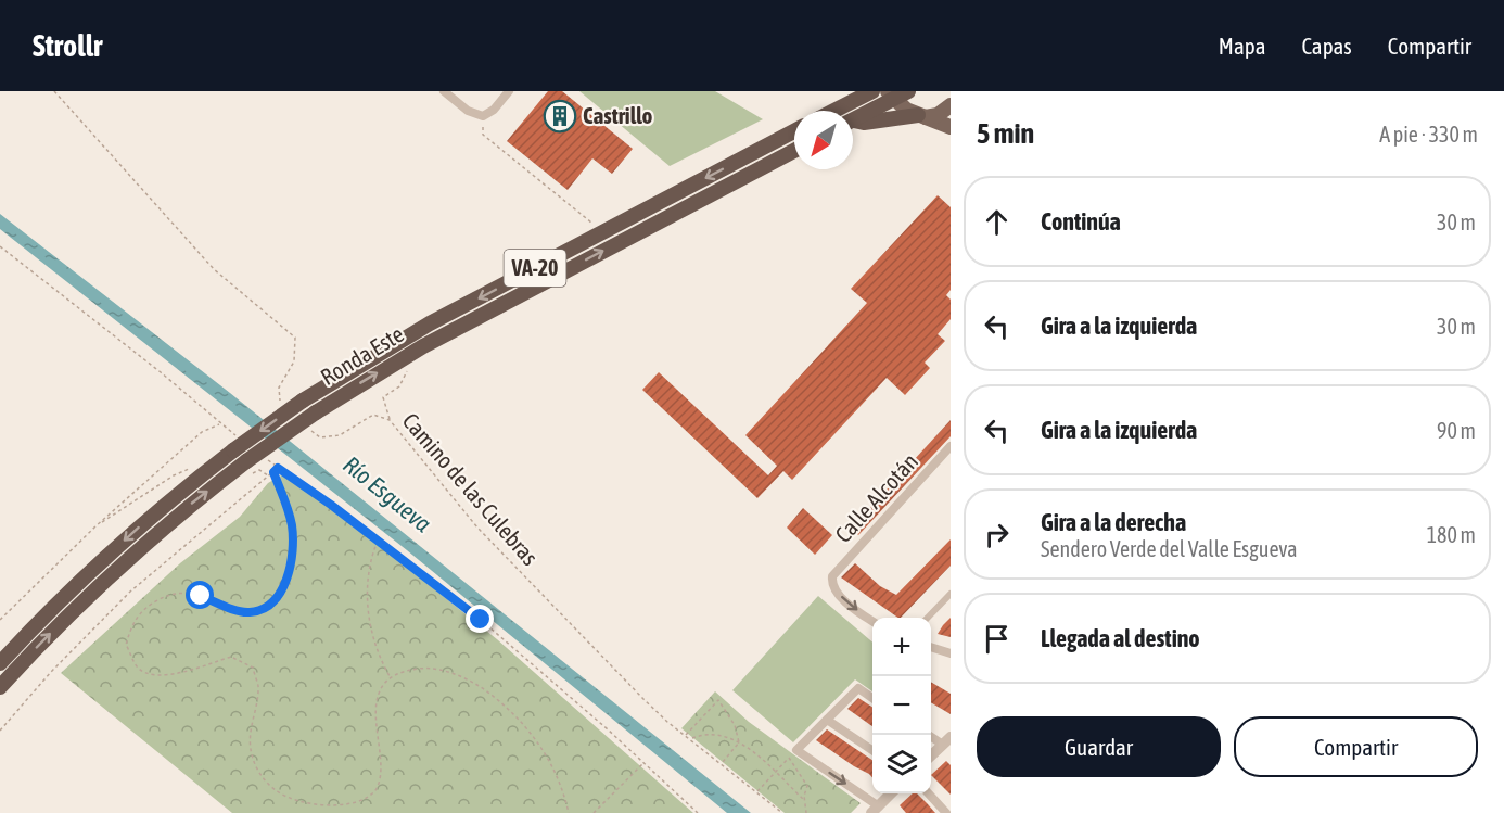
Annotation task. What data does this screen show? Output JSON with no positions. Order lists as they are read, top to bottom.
{
  "streets": {
    "highway": ["VA-20", "Ronda Este"],
    "street": ["Calle Alcotán"],
    "path": ["Camino de las Culebras"]
  },
  "water": ["Río Esgueva"],
  "places": {
    "building": ["Castrillo"]
  },
  "north": "bottom left",
  "page": {
    "header": "Strollr",
    "nav": ["Mapa", "Capas", "Compartir"],
    "heading": ["5 min", "A pie · 330 m"],
    "list": [
      ["Continúa", "30 m"],
      ["Gira a la izquierda", "30 m"],
      ["Gira a la izquierda", "90 m"],
      ["Gira a la derecha", "Sendero Verde del Valle Esgueva", "180 m"],
      "Llegada al destino"
    ],
    "map_buttons": ["+", "−"],
    "buttons": ["Guardar", "Compartir"]
  }
}
